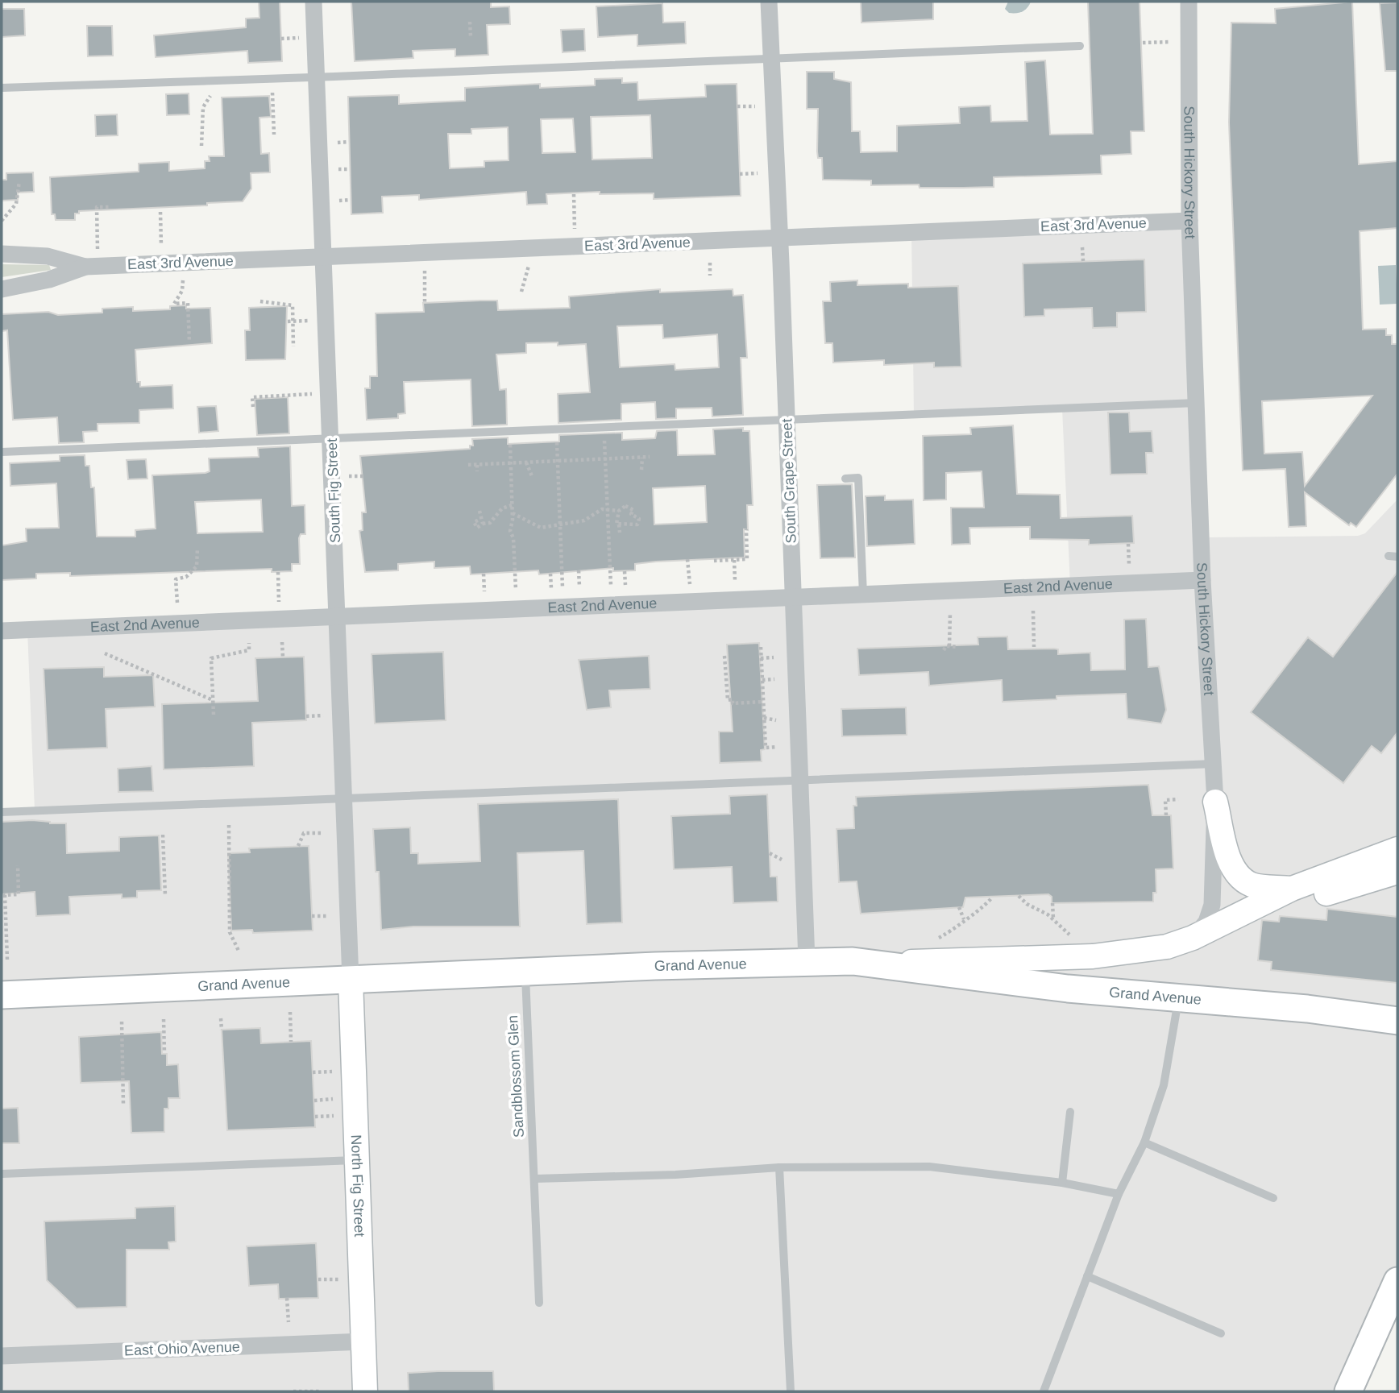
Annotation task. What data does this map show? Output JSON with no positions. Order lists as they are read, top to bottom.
{
  "streets": {
    "main road": ["Grand Avenue", "North Fig Street"],
    "street": [
      "South Hickory Street",
      "East 3rd Avenue",
      "South Grape Street",
      "South Fig Street",
      "East 2nd Avenue",
      "East Ohio Avenue"
    ],
    "lane": ["Sandblossom Glen"]
  },
  "crossings": [
    ["South Hickory Street", "East 3rd Avenue"],
    ["South Hickory Street", "East 2nd Avenue"],
    ["East 3rd Avenue", "South Grape Street"],
    ["East 3rd Avenue", "South Fig Street"],
    ["South Grape Street", "East 2nd Avenue"],
    ["South Grape Street", "Grand Avenue"],
    ["South Fig Street", "East 2nd Avenue"],
    ["South Fig Street", "Grand Avenue"],
    ["South Fig Street", "North Fig Street"],
    ["Grand Avenue", "Sandblossom Glen"],
    ["Grand Avenue", "North Fig Street"],
    ["North Fig Street", "East Ohio Avenue"]
  ]
}
